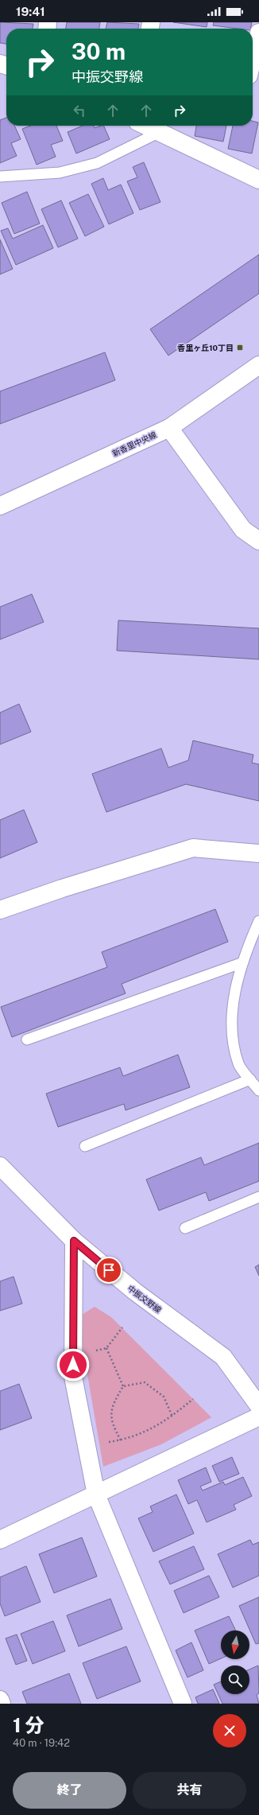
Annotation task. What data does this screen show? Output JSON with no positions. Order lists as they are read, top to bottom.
{
  "streets": {
    "street": ["新香里中央線", "中振交野線"]
  },
  "places": {
    "transit": ["香里ヶ丘10丁目"]
  },
  "north": "bottom",
  "page": {
    "status": "19:41",
    "turn": ["30 m", "中振交野線"],
    "heading": ["1 分", "40 m · 19:42"],
    "buttons": ["終了", "共有"]
  }
}
